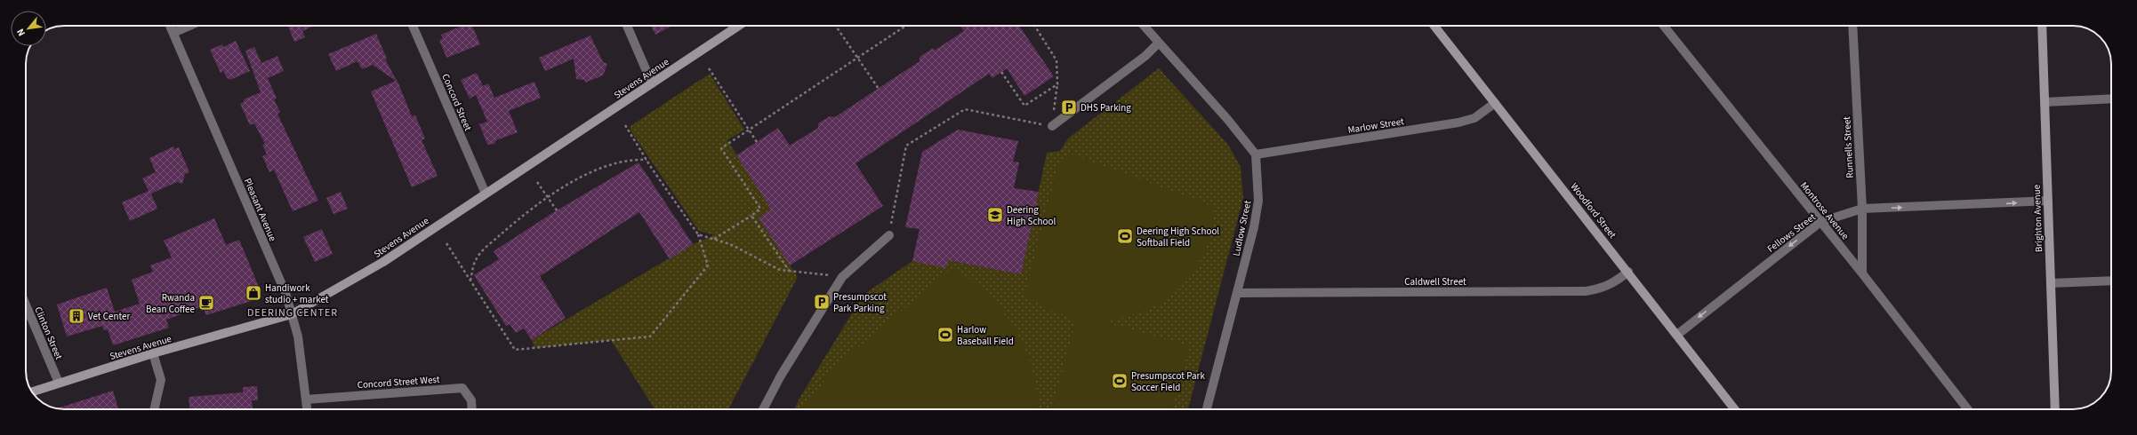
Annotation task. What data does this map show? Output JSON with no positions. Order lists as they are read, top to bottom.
{
  "streets": {
    "main road": ["Stevens Avenue", "Woodford Street", "Brighton Avenue"],
    "street": [
      "Concord Street",
      "Marlow Street",
      "Runnells Street",
      "Pleasant Avenue",
      "Montrose Avenue",
      "Ludlow Street",
      "Fellows Street",
      "Caldwell Street",
      "Clinton Street",
      "Concord Street West"
    ]
  },
  "crossings": [
    ["Stevens Avenue", "Concord Street"],
    ["Stevens Avenue", "Pleasant Avenue"],
    ["Stevens Avenue", "Clinton Street"],
    ["Marlow Street", "Woodford Street"],
    ["Marlow Street", "Ludlow Street"],
    ["Runnells Street", "Montrose Avenue"],
    ["Runnells Street", "Fellows Street"],
    ["Pleasant Avenue", "Concord Street West"],
    ["Woodford Street", "Fellows Street"],
    ["Woodford Street", "Caldwell Street"],
    ["Montrose Avenue", "Fellows Street"],
    ["Brighton Avenue", "Fellows Street"],
    ["Ludlow Street", "Caldwell Street"]
  ],
  "districts": ["DEERING CENTER"],
  "places": {
    "parking": ["DHS Parking", "Presumpscot Park Parking"],
    "school or university": ["Deering High School"],
    "sports": ["Deering High School Softball Field", "Harlow Baseball Field", "Presumpscot Park Soccer Field"],
    "shop": ["Handiwork studio + market"],
    "cafe": ["Rwanda Bean Coffee"],
    "building": ["Vet Center"]
  },
  "north": "bottom left"
}
